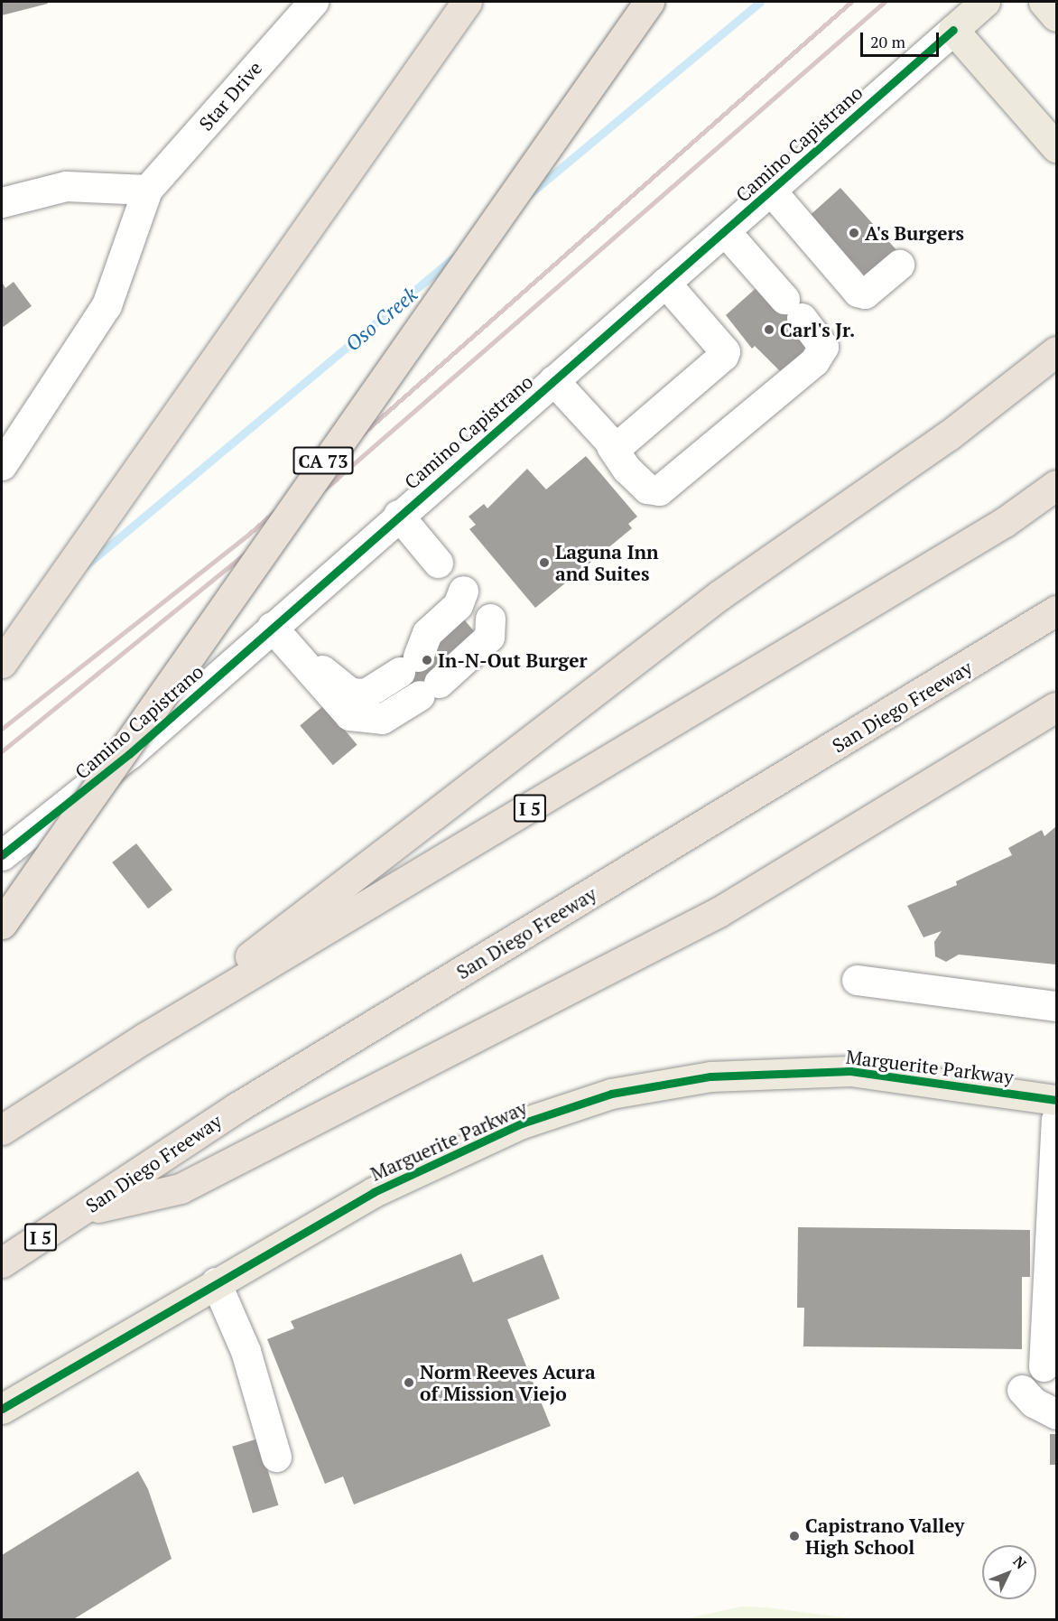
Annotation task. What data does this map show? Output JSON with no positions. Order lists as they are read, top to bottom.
{
  "streets": {
    "highway": ["CA 73", "San Diego Freeway", "I 5"],
    "main road": ["Camino Capistrano", "Marguerite Parkway"],
    "street": ["Star Drive"]
  },
  "water": ["Oso Creek"],
  "places": [
    "A's Burgers",
    "Carl's Jr.",
    "Laguna Inn and Suites",
    "In-N-Out Burger",
    "Norm Reeves Acura of Mission Viejo",
    "Capistrano Valley High School"
  ],
  "scale_bar": "20 m",
  "north": "top right"
}
